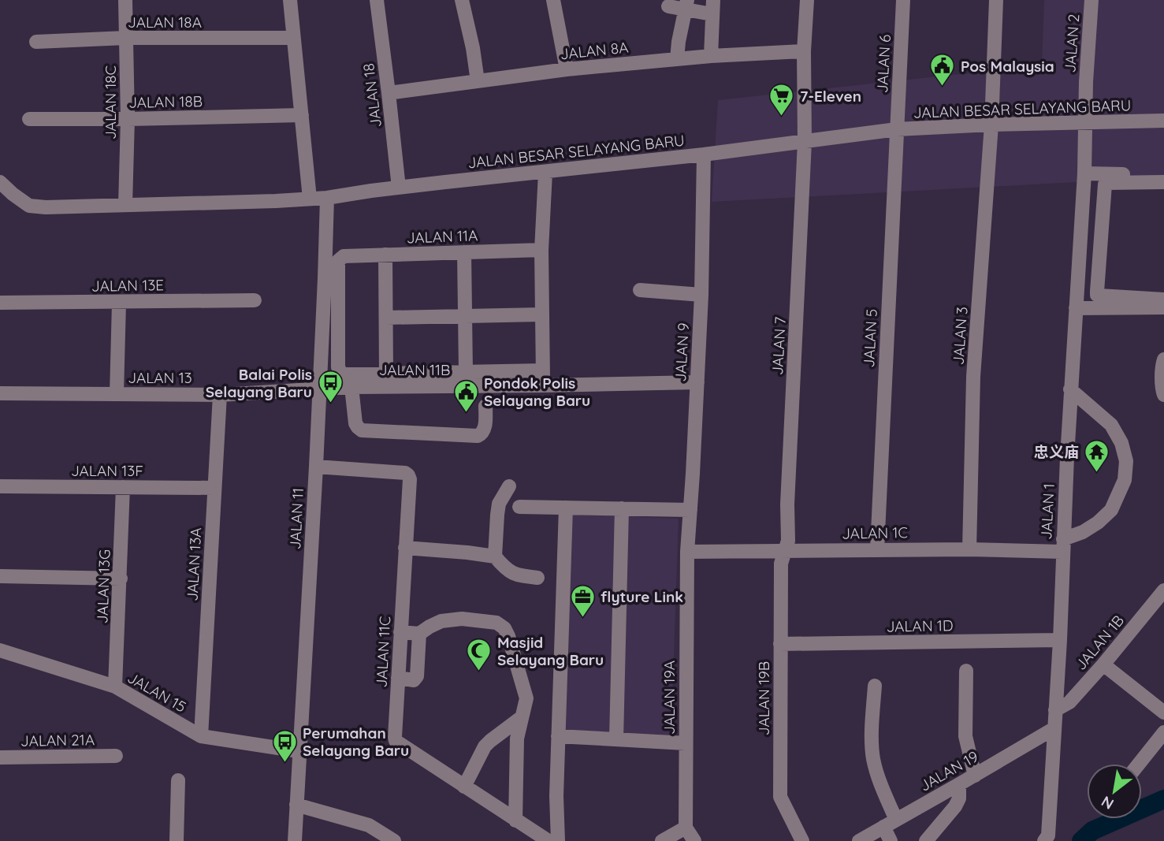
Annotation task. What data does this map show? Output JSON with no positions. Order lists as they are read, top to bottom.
{
  "streets": {
    "street": [
      "JALAN 18A",
      "JALAN 2",
      "JALAN 8A",
      "JALAN 6",
      "JALAN 18",
      "JALAN 18B",
      "JALAN 18C",
      "JALAN BESAR SELAYANG BARU",
      "JALAN 11A",
      "JALAN 13E",
      "JALAN 3",
      "JALAN 5",
      "JALAN 7",
      "JALAN 9",
      "JALAN 11B",
      "JALAN 13",
      "JALAN 13F",
      "JALAN 1",
      "JALAN 11",
      "JALAN 1C",
      "JALAN 13A",
      "JALAN 13G",
      "JALAN 1D",
      "JALAN 1B",
      "JALAN 11C",
      "JALAN 15",
      "JALAN 19A",
      "JALAN 19B",
      "JALAN 21A",
      "JALAN 19"
    ]
  },
  "crossings": [
    ["JALAN 18A", "JALAN 18C"],
    ["JALAN 2", "JALAN BESAR SELAYANG BARU"],
    ["JALAN 2", "JALAN 1"],
    ["JALAN 8A", "JALAN 18"],
    ["JALAN 8A", "JALAN 7"],
    ["JALAN 6", "JALAN BESAR SELAYANG BARU"],
    ["JALAN 6", "JALAN 5"],
    ["JALAN 18", "JALAN BESAR SELAYANG BARU"],
    ["JALAN 18B", "JALAN 18C"],
    ["JALAN 18C", "JALAN BESAR SELAYANG BARU"],
    ["JALAN BESAR SELAYANG BARU", "JALAN 3"],
    ["JALAN BESAR SELAYANG BARU", "JALAN 5"],
    ["JALAN BESAR SELAYANG BARU", "JALAN 7"],
    ["JALAN BESAR SELAYANG BARU", "JALAN 9"],
    ["JALAN BESAR SELAYANG BARU", "JALAN 1"],
    ["JALAN BESAR SELAYANG BARU", "JALAN 11"],
    ["JALAN 11A", "JALAN 11"],
    ["JALAN 3", "JALAN 1C"],
    ["JALAN 5", "JALAN 1C"],
    ["JALAN 7", "JALAN 1C"],
    ["JALAN 7", "JALAN 19B"],
    ["JALAN 9", "JALAN 11B"],
    ["JALAN 9", "JALAN 1C"],
    ["JALAN 9", "JALAN 19A"],
    ["JALAN 11B", "JALAN 13"],
    ["JALAN 11B", "JALAN 11"],
    ["JALAN 13", "JALAN 11"],
    ["JALAN 13", "JALAN 13A"],
    ["JALAN 13F", "JALAN 13A"],
    ["JALAN 13F", "JALAN 13G"],
    ["JALAN 1", "JALAN 1C"],
    ["JALAN 1", "JALAN 1D"],
    ["JALAN 1", "JALAN 1B"],
    ["JALAN 1", "JALAN 19"],
    ["JALAN 11", "JALAN 11C"],
    ["JALAN 11", "JALAN 15"],
    ["JALAN 1C", "JALAN 19A"],
    ["JALAN 1C", "JALAN 19B"],
    ["JALAN 13A", "JALAN 15"],
    ["JALAN 13G", "JALAN 15"],
    ["JALAN 1D", "JALAN 19B"]
  ],
  "places": {
    "public building": ["Pos Malaysia", "Pondok Polis Selayang Baru"],
    "supermarket": ["7-Eleven"],
    "bus stop": ["Balai Polis Selayang Baru", "Perumahan Selayang Baru"],
    "temple": ["忠义庙"],
    "office": ["flyture Link"],
    "mosque": ["Masjid Selayang Baru"]
  },
  "north": "bottom left"
}
